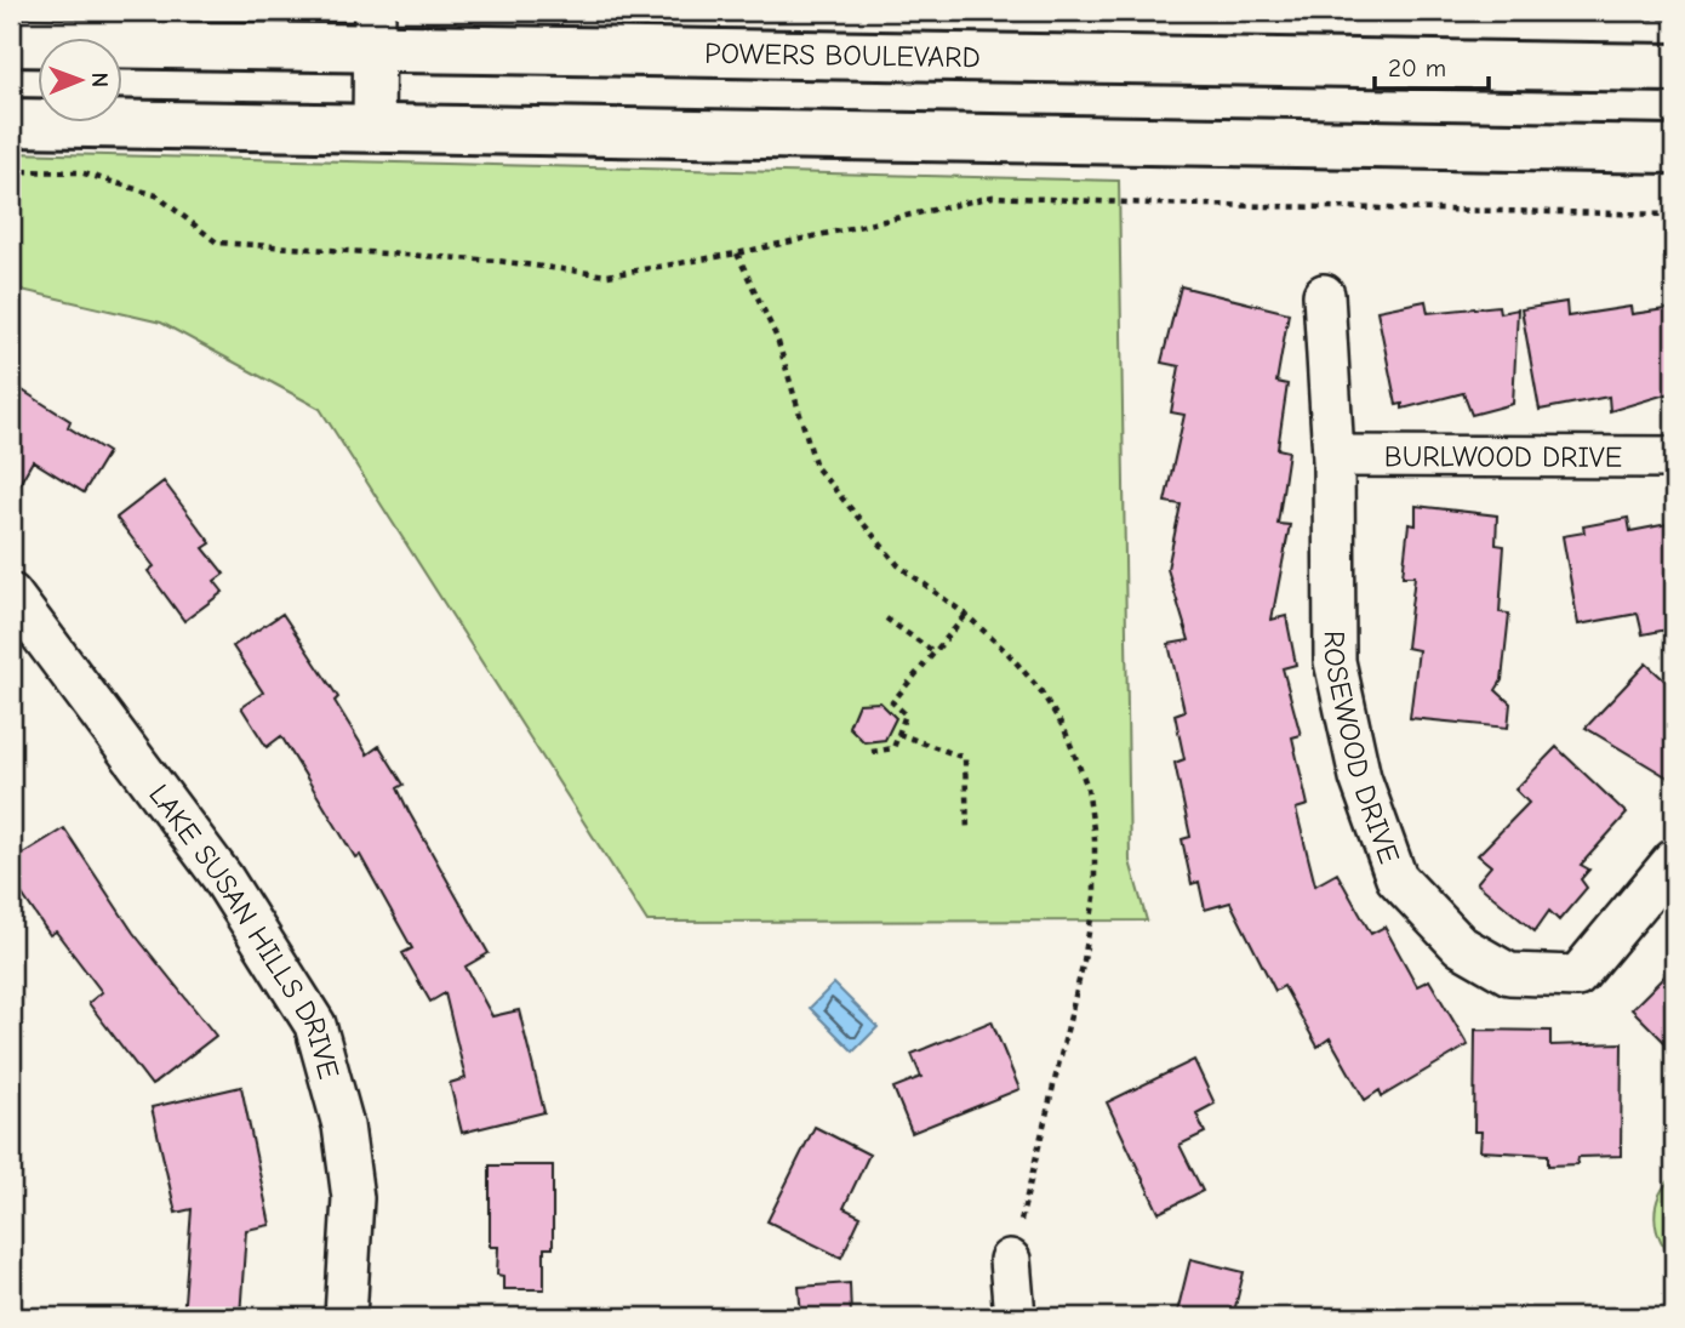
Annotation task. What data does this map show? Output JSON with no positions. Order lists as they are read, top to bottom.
{
  "streets": {
    "main road": ["POWERS BOULEVARD"],
    "street": ["BURLWOOD DRIVE", "ROSEWOOD DRIVE", "LAKE SUSAN HILLS DRIVE"]
  },
  "crossings": [
    ["BURLWOOD DRIVE", "ROSEWOOD DRIVE"]
  ],
  "scale_bar": "20 m",
  "north": "right"
}
